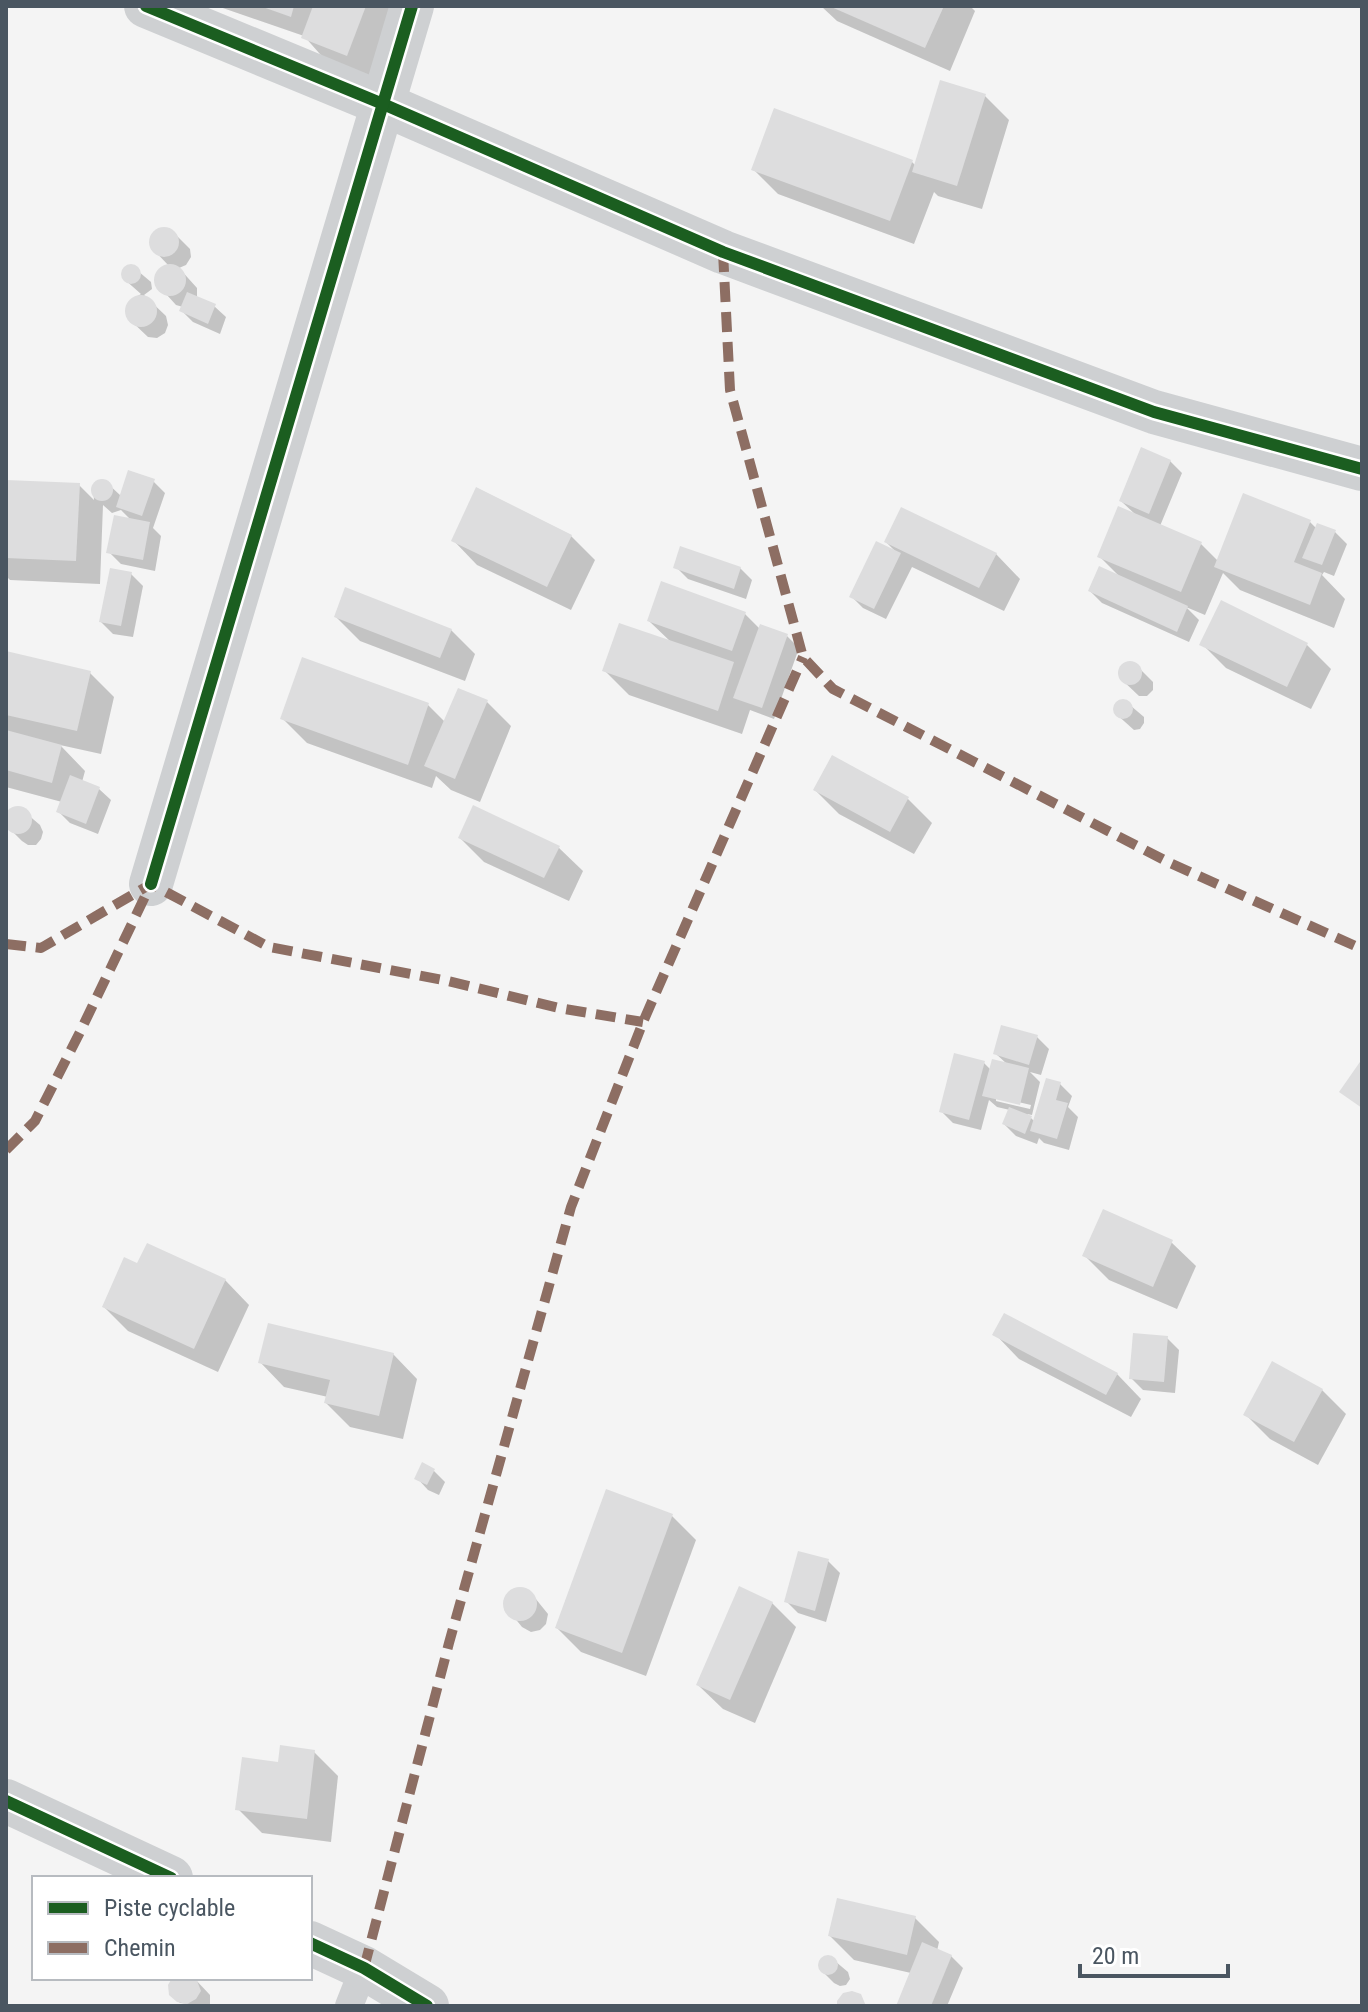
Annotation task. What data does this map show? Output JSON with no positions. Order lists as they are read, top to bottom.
{
  "legend": ["Piste cyclable", "Chemin"],
  "scale_bar": "20 m"
}
